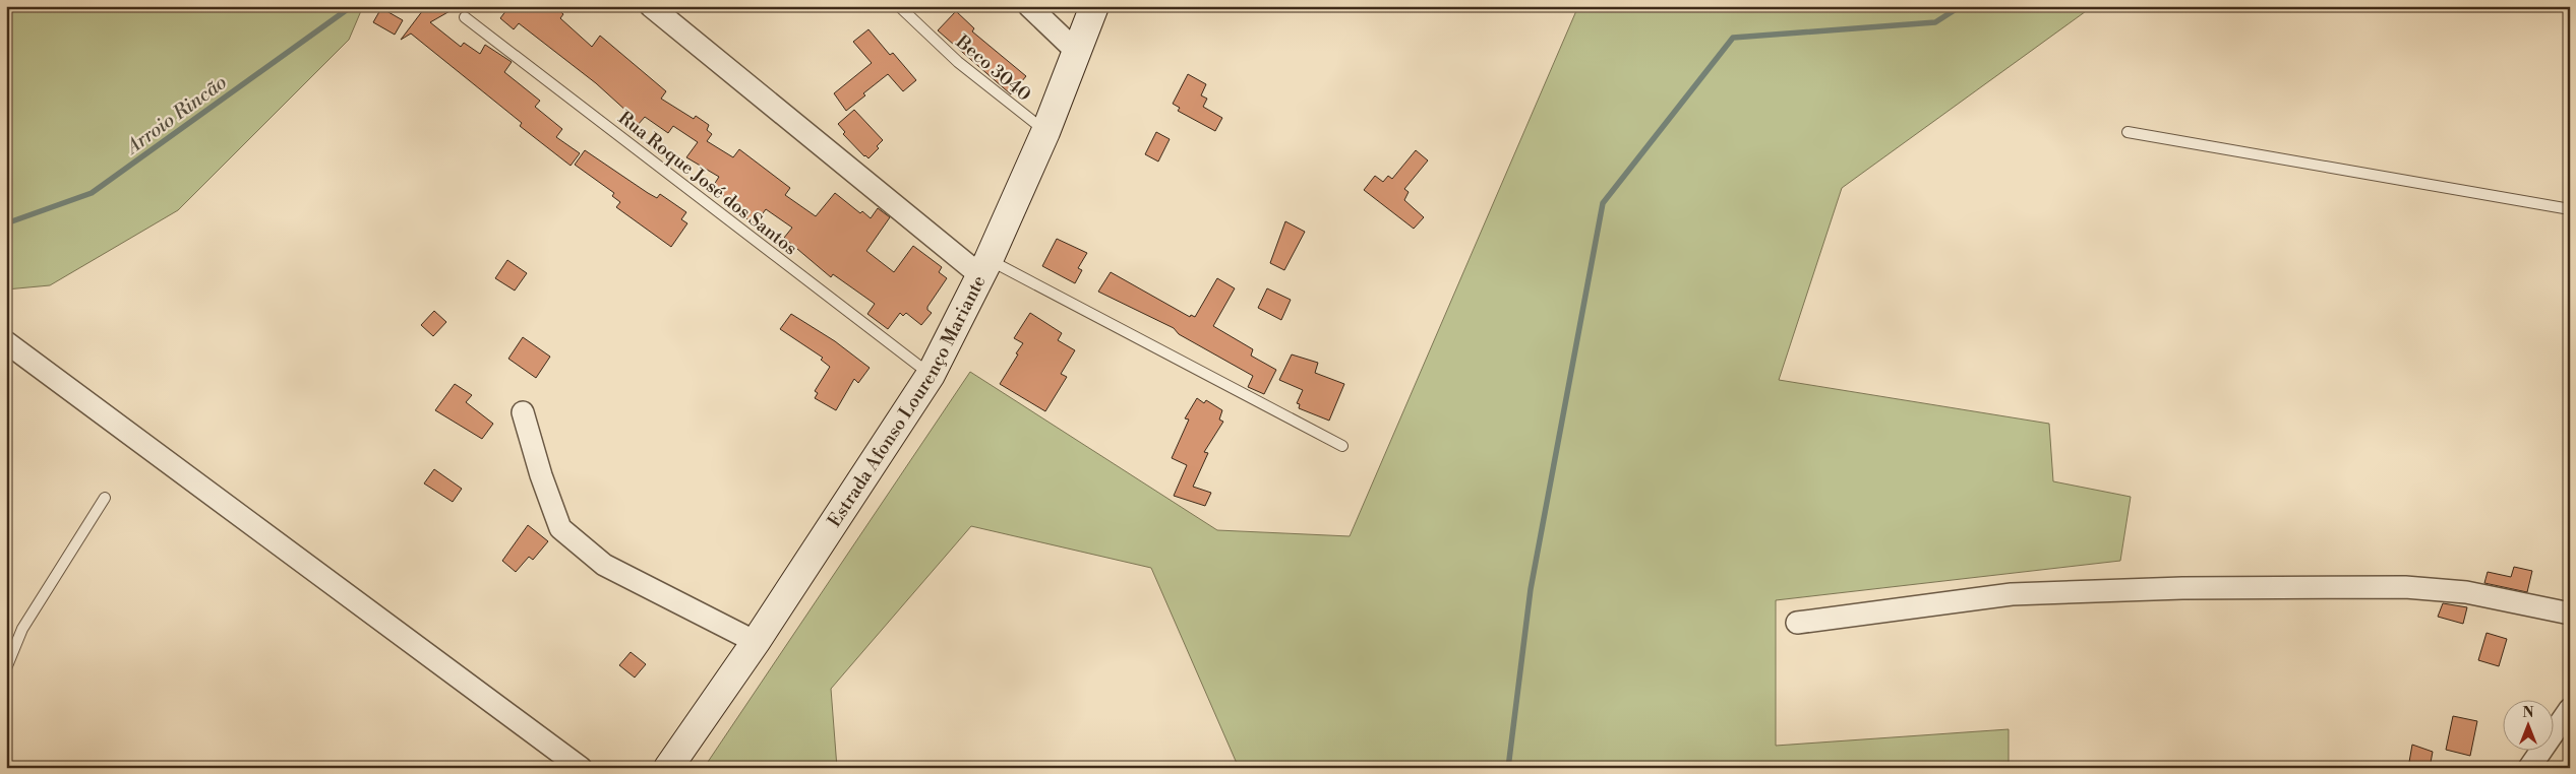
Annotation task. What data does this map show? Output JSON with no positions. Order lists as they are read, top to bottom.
{
  "streets": {
    "main road": ["Estrada Afonso Lourenço Mariante"],
    "lane": ["Beco 3040", "Rua Roque José dos Santos"]
  },
  "crossings": [
    ["Beco 3040", "Estrada Afonso Lourenço Mariante"],
    ["Rua Roque José dos Santos", "Estrada Afonso Lourenço Mariante"]
  ],
  "water": ["Arroio Rincão"],
  "north": "top"
}
